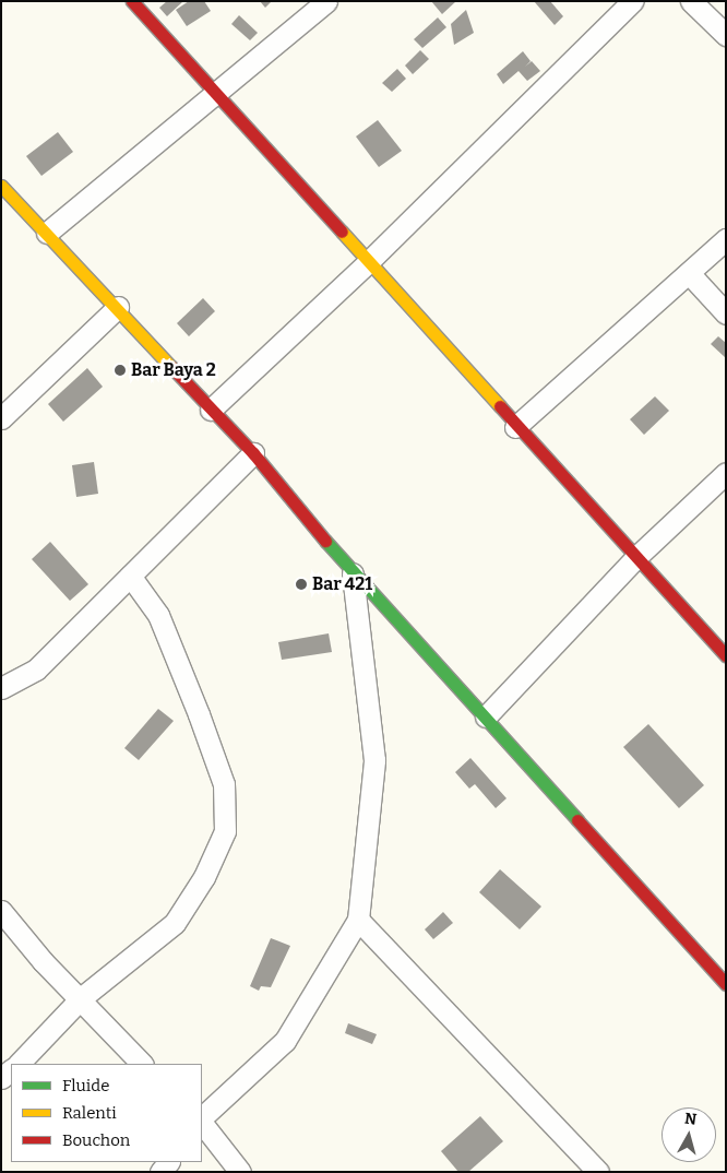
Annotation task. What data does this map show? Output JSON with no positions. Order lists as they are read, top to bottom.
{
  "places": ["Bar Baya 2", "Bar 421"],
  "legend": ["Fluide", "Ralenti", "Bouchon"],
  "north": "top"
}
